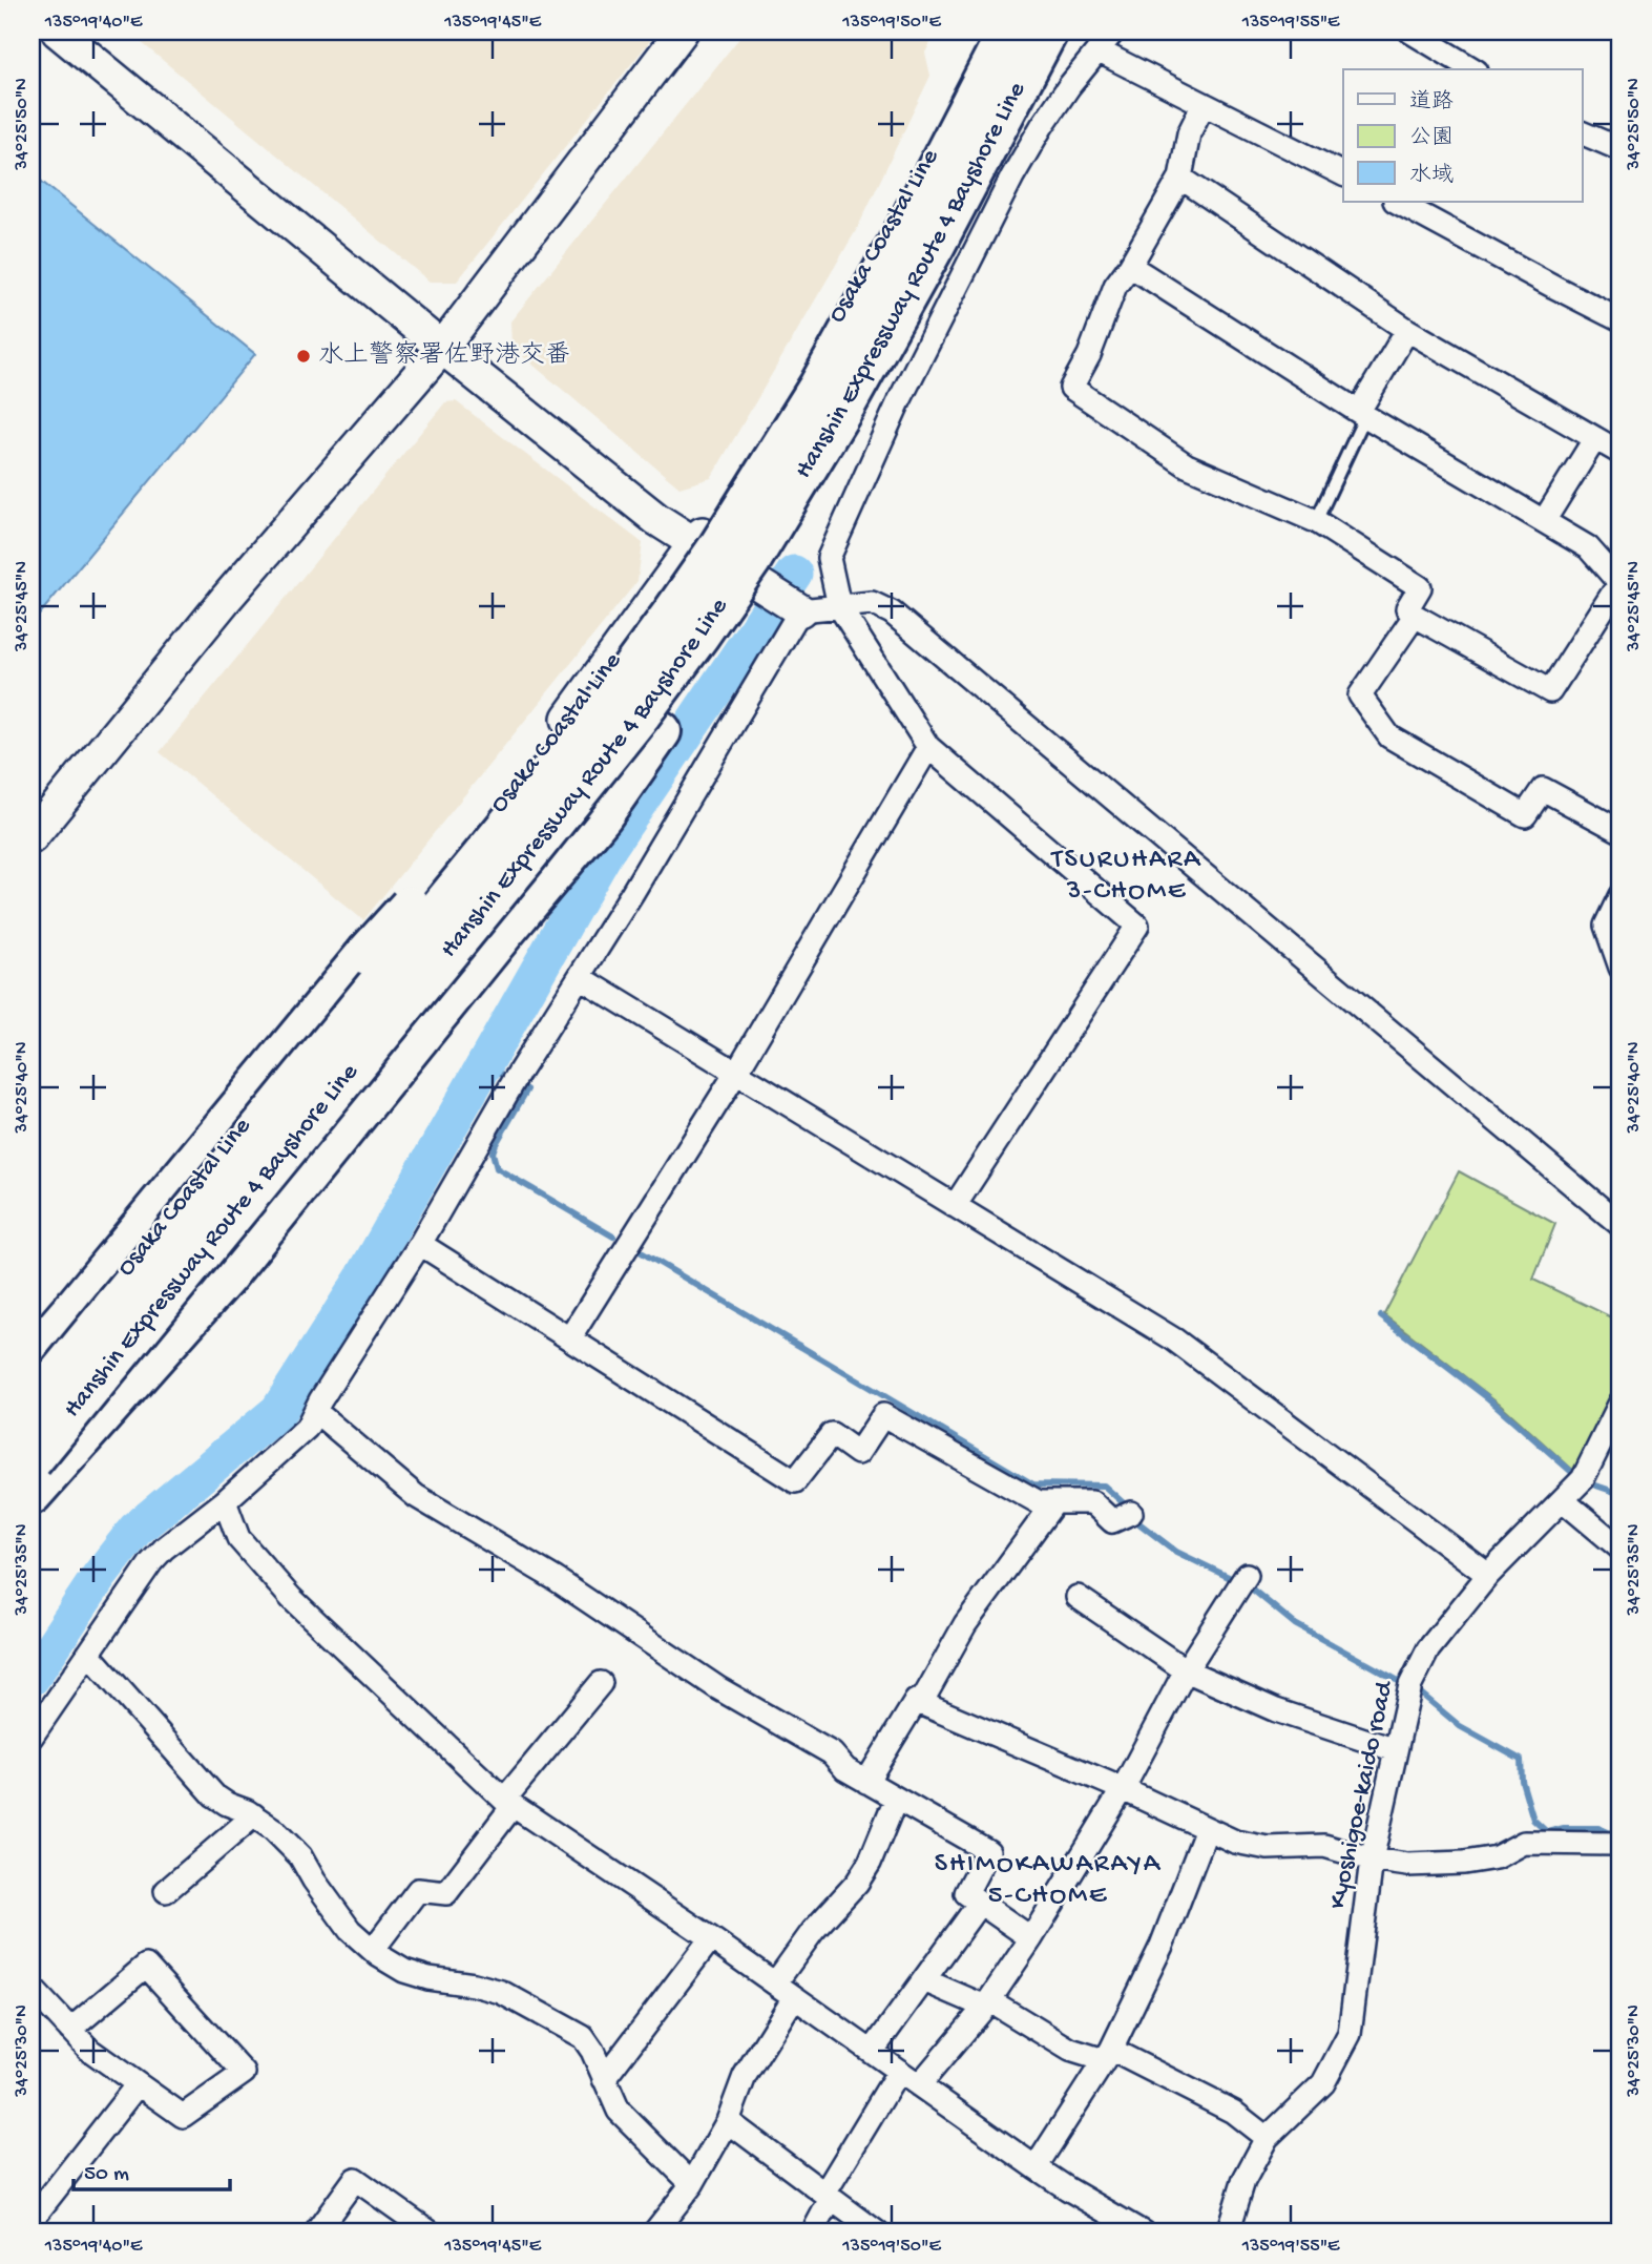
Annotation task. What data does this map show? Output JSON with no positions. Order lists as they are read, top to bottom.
{
  "streets": {
    "highway": ["Hanshin Expressway Route 4 Bayshore Line"],
    "main road": ["Osaka Coastal Line"],
    "street": ["Kyoshigoe-kaido road"]
  },
  "crossings": [
    ["Osaka Coastal Line", "Hanshin Expressway Route 4 Bayshore Line"]
  ],
  "districts": ["TSURUHARA 3-CHOME", "SHIMOKAWARAYA 5-CHOME"],
  "places": ["水上警察署佐野港交番"],
  "legend": ["道路", "公園", "水域"],
  "scale_bar": "50 m",
  "coordinates": [
    "135°19'40\"E",
    "135°19'45\"E",
    "135°19'50\"E",
    "135°19'55\"E",
    "34°25'50\"N",
    "34°25'45\"N",
    "34°25'40\"N",
    "34°25'35\"N",
    "34°25'30\"N"
  ]
}
